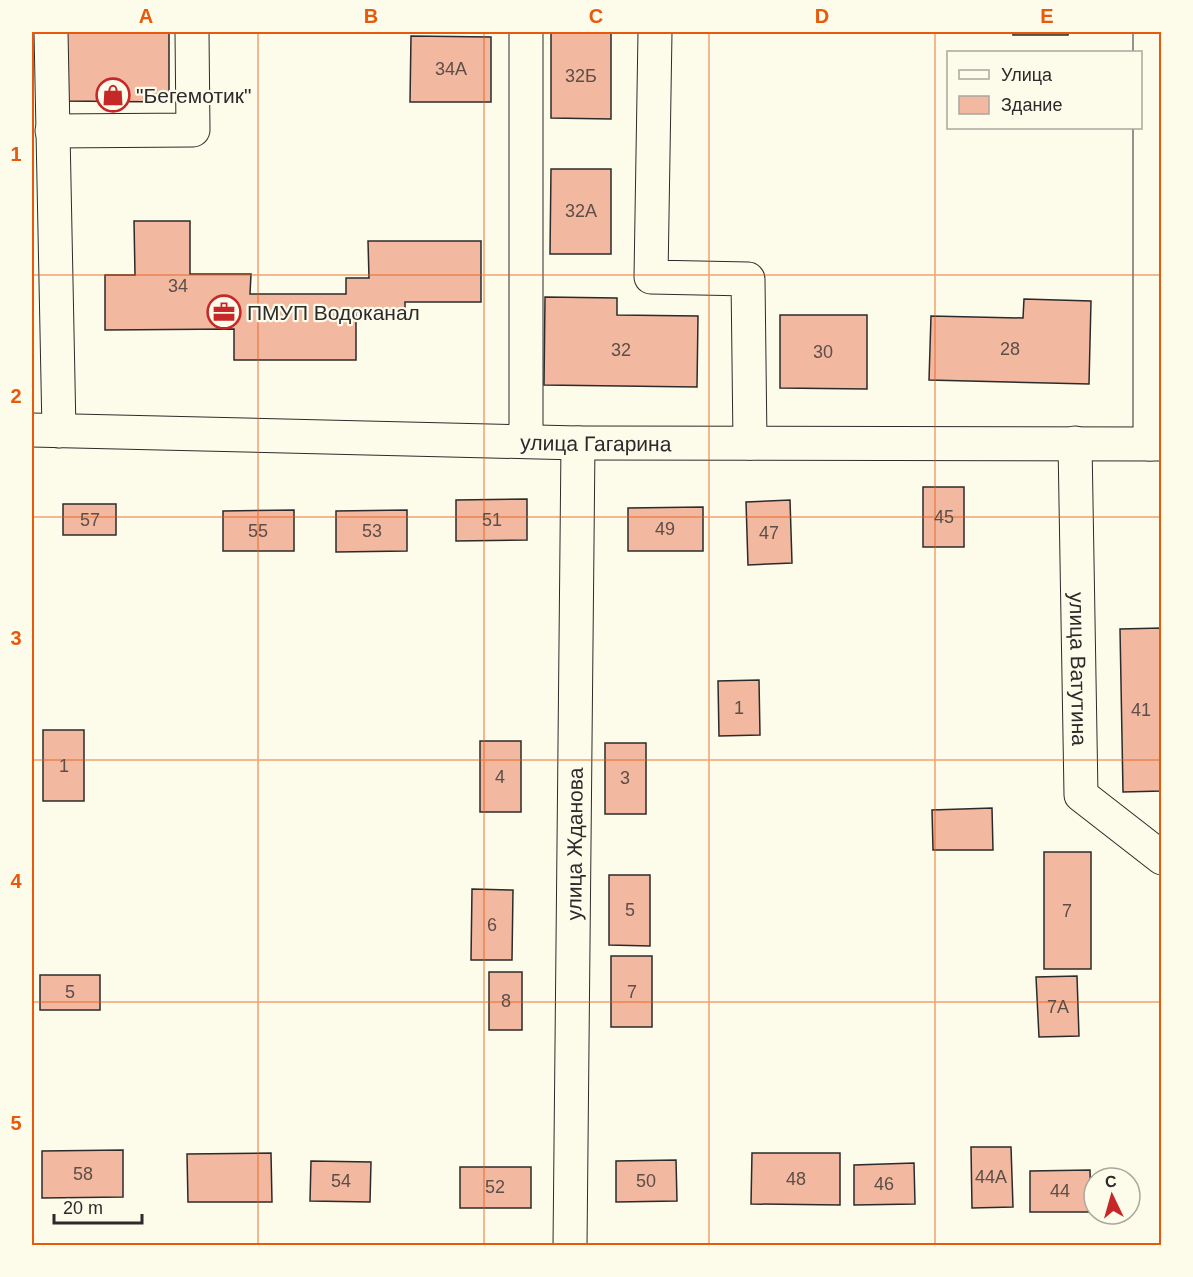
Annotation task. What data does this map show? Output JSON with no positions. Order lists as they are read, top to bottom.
{
  "streets": {
    "street": ["улица Гагарина", "улица Ватутина", "улица Жданова"]
  },
  "crossings": [
    ["улица Гагарина", "улица Ватутина"],
    ["улица Гагарина", "улица Жданова"]
  ],
  "places": {
    "shop": ["\"Бегемотик\""],
    "office": ["ПМУП Водоканал"]
  },
  "house_numbers": [
    "34А",
    "32Б",
    "32А",
    "34",
    "28",
    "32",
    "30",
    "45",
    "57",
    "51",
    "49",
    "55",
    "53",
    "47",
    "1",
    "41",
    "1",
    "4",
    "3",
    "5",
    "7",
    "6",
    "5",
    "7",
    "8",
    "7А",
    "58",
    "44А",
    "48",
    "54",
    "50",
    "46",
    "52",
    "44"
  ],
  "legend": ["Улица", "Здание"],
  "scale_bar": "20 m",
  "north": "top",
  "grid": {
    "columns": [
      "A",
      "B",
      "C",
      "D",
      "E"
    ],
    "rows": [
      "1",
      "2",
      "3",
      "4",
      "5"
    ]
  }
}
